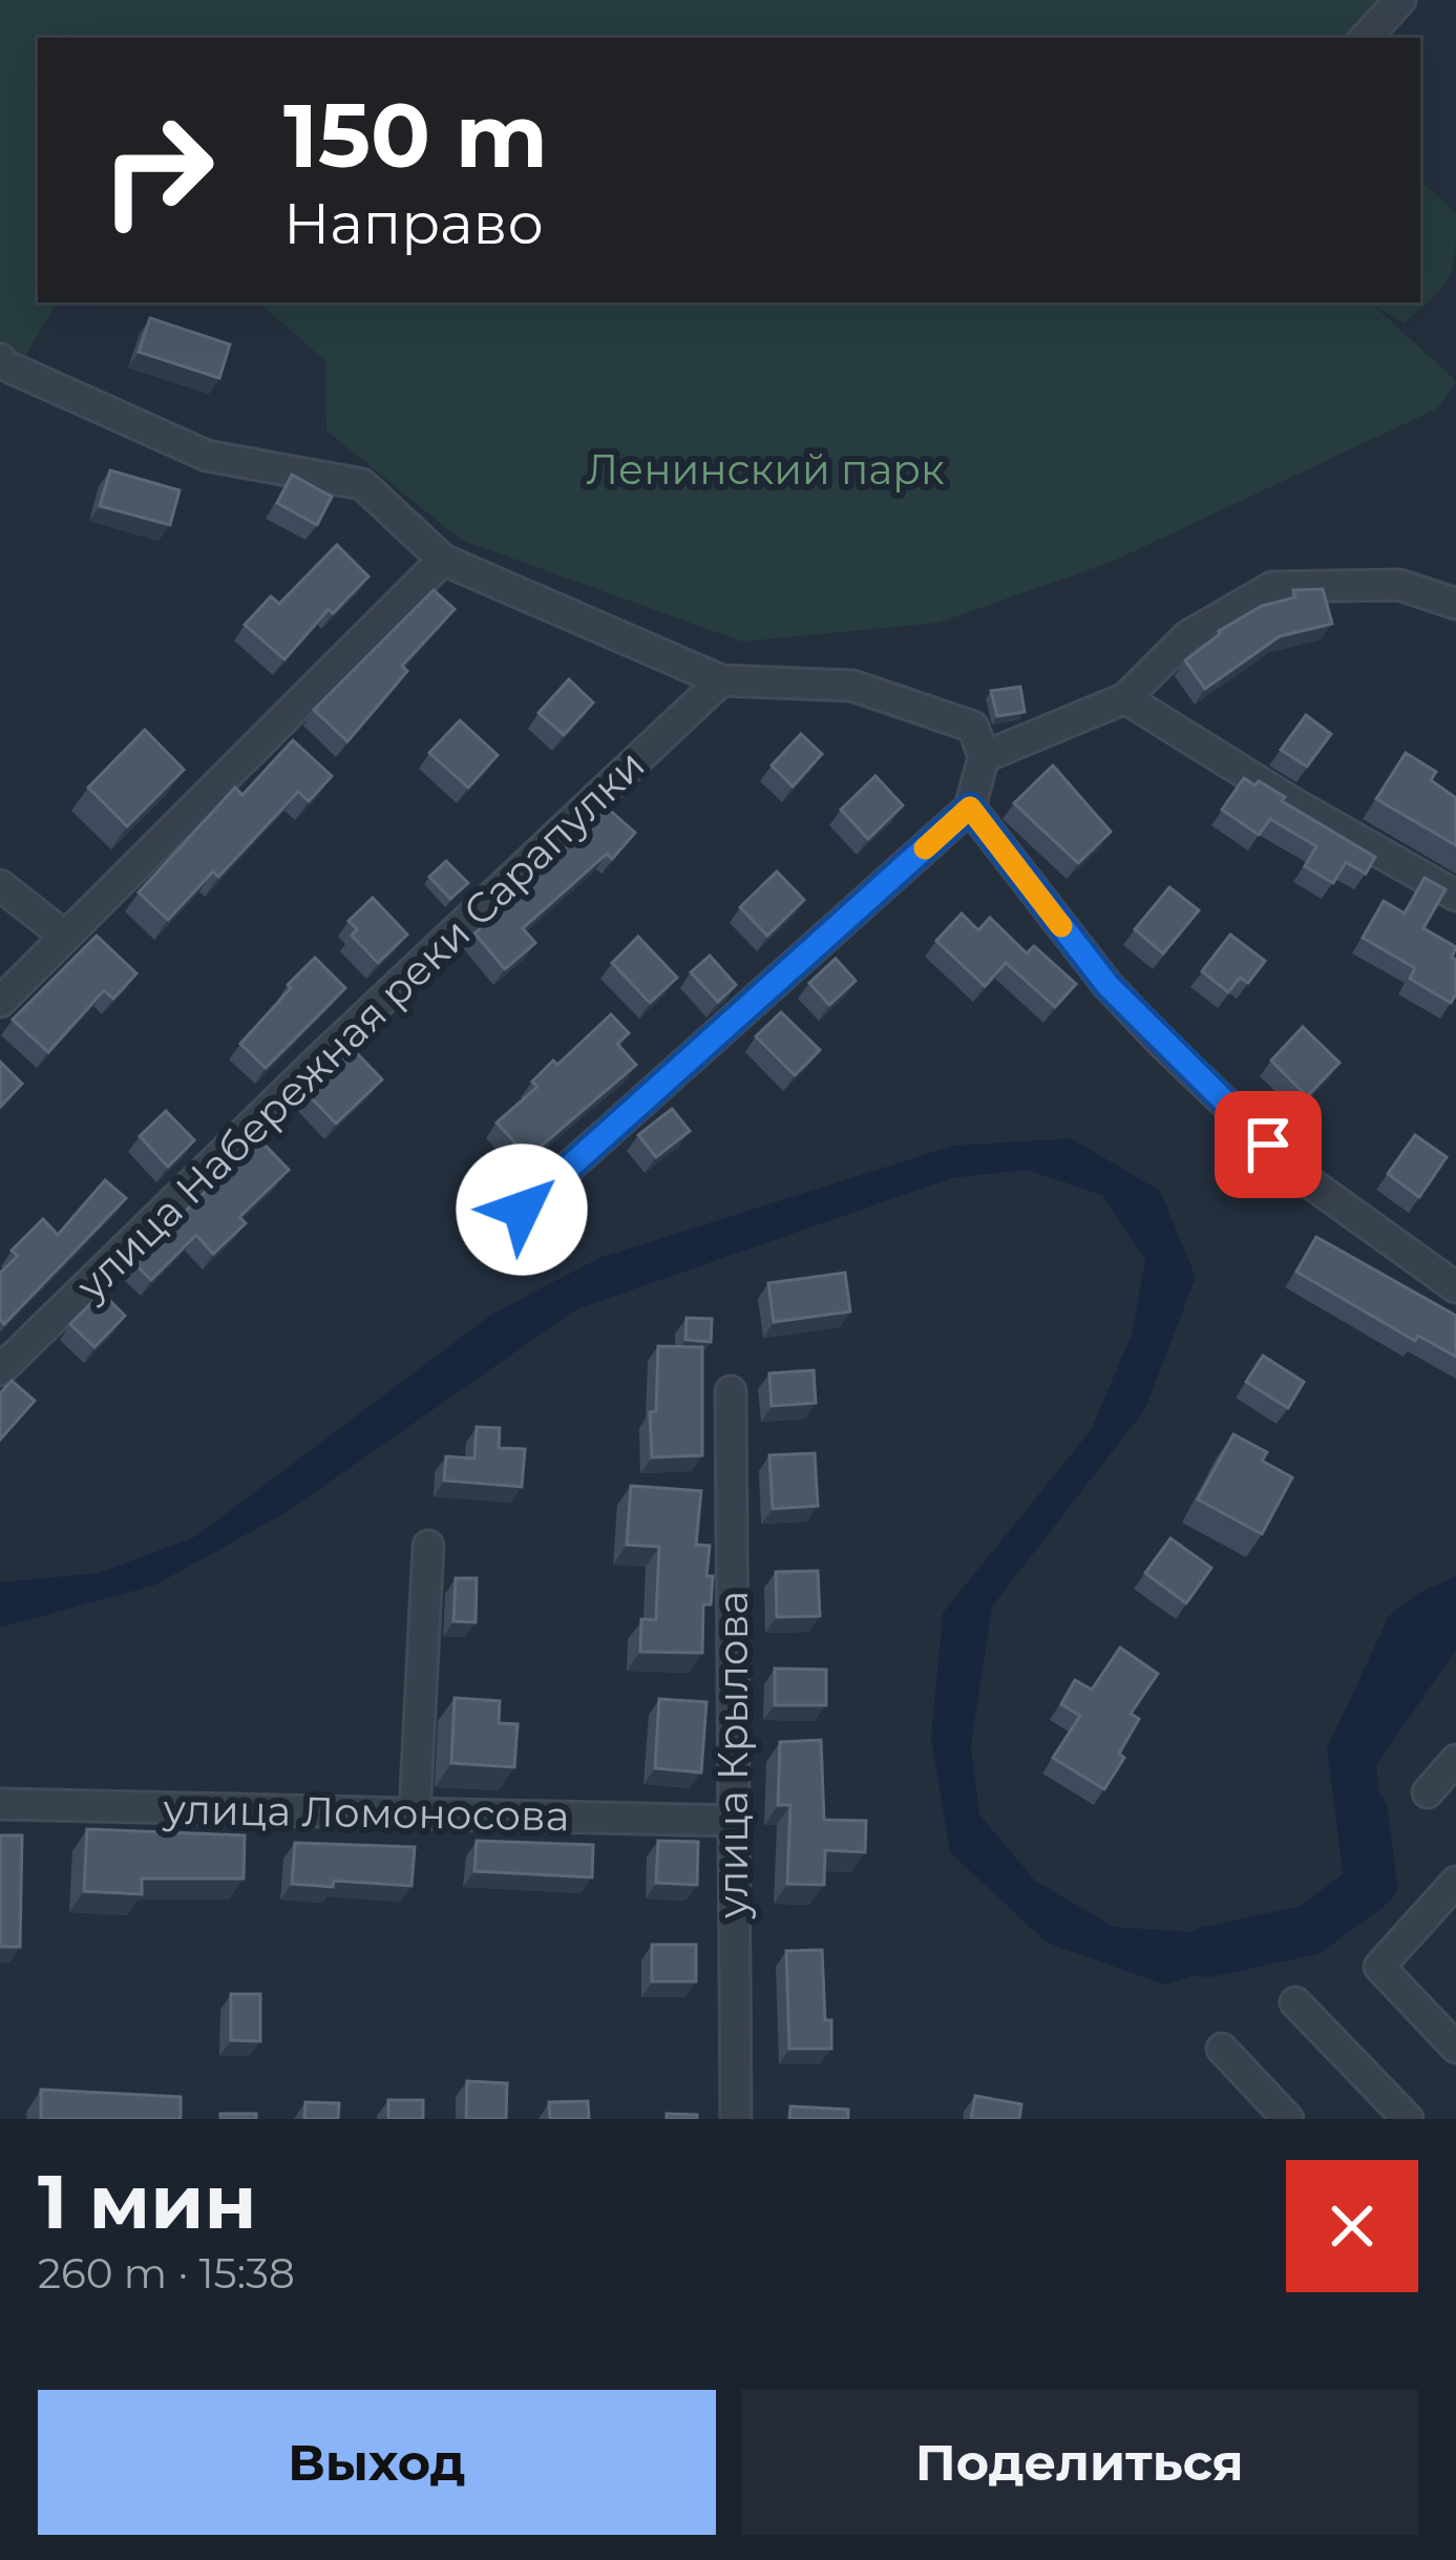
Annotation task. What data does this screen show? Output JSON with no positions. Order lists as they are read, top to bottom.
{
  "streets": {
    "street": ["улица Набережная реки Сарапулки", "улица Крылова", "улица Ломоносова"]
  },
  "crossings": [
    ["улица Крылова", "улица Ломоносова"]
  ],
  "parks": ["Ленинский парк"],
  "page": {
    "turn": ["150 m", "Направо"],
    "heading": ["1 мин", "260 m · 15:38"],
    "buttons": ["Выход", "Поделиться"]
  }
}
